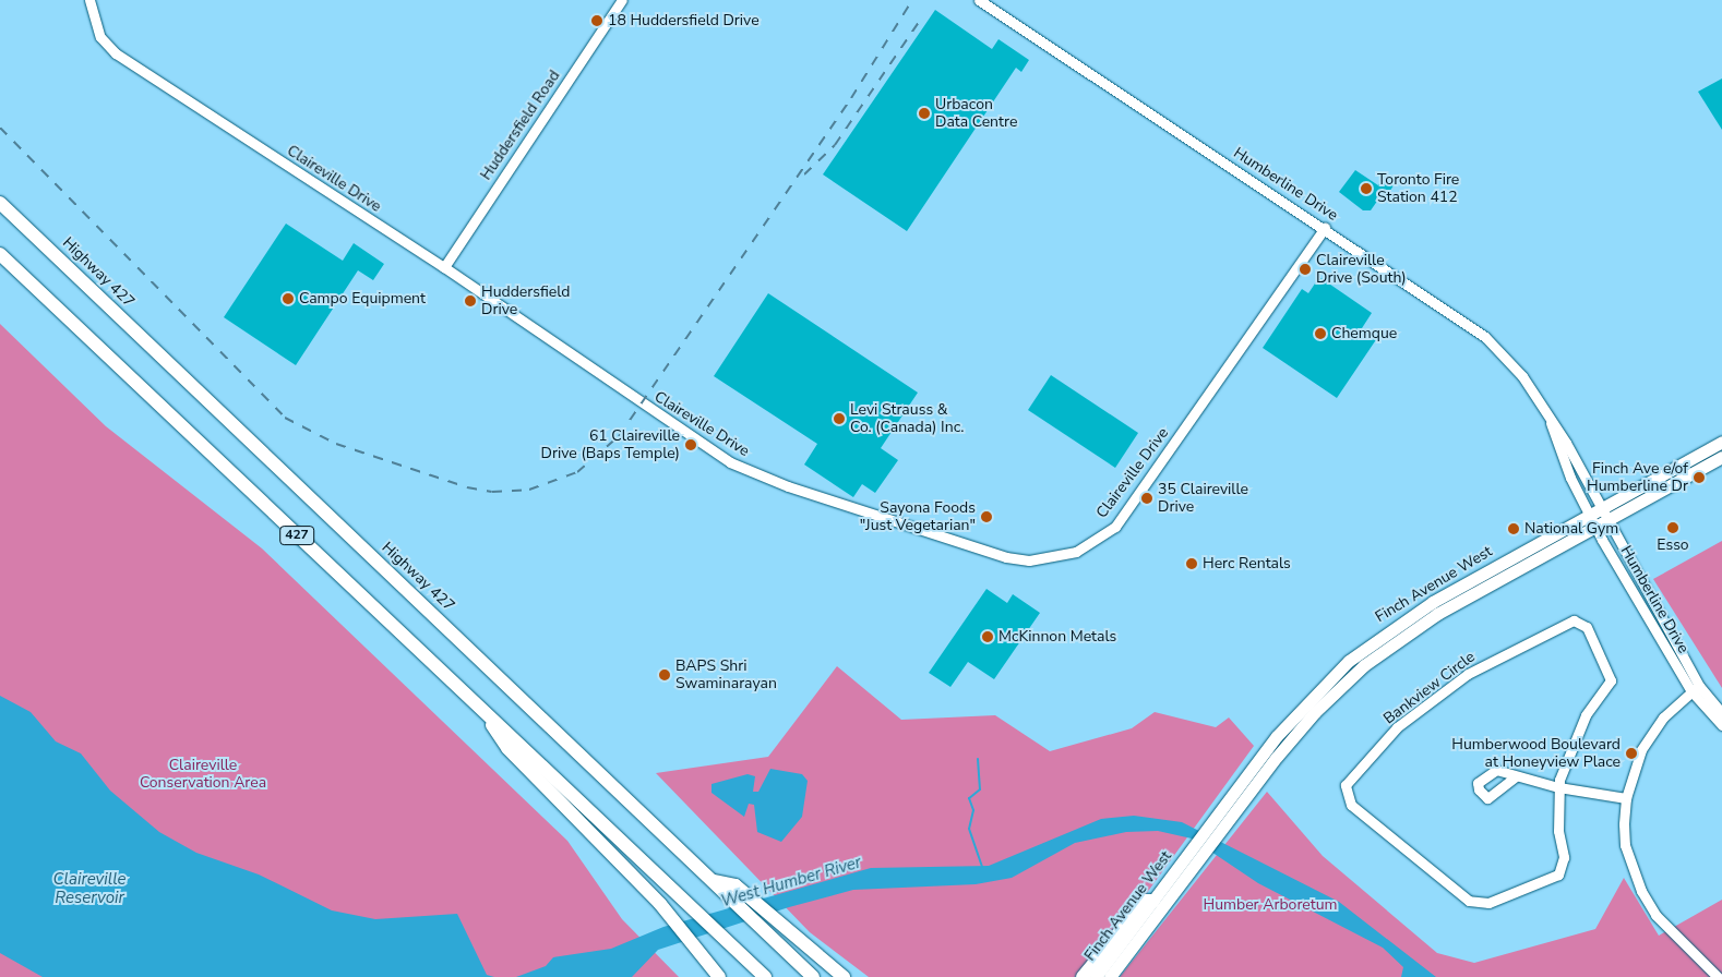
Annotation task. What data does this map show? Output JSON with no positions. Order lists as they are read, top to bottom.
{
  "streets": {
    "highway": ["Highway 427", "427"],
    "main road": ["Finch Avenue West"],
    "street": [
      "Huddersfield Road",
      "Claireville Drive",
      "Humberline Drive",
      "Bankview Circle"
    ]
  },
  "crossings": [
    ["Huddersfield Road", "Claireville Drive"],
    ["Claireville Drive", "Humberline Drive"],
    ["Humberline Drive", "Finch Avenue West"]
  ],
  "water": ["Claireville Reservoir", "West Humber River"],
  "parks": ["Claireville Conservation Area", "Humber Arboretum"],
  "places": [
    "18 Huddersfield Drive",
    "Urbacon Data Centre",
    "Toronto Fire Station 412",
    "Claireville Drive (South)",
    "Campo Equipment",
    "Huddersfield Drive",
    "Chemque",
    "Levi Strauss & Co. (Canada) Inc.",
    "61 Claireville Drive (Baps Temple)",
    "Finch Ave e/of Humberline Dr",
    "35 Claireville Drive",
    "Sayona Foods \"Just Vegetarian\"",
    "Esso",
    "National Gym",
    "Herc Rentals",
    "McKinnon Metals",
    "BAPS Shri Swaminarayan",
    "Humberwood Boulevard at Honeyview Place"
  ]
}
